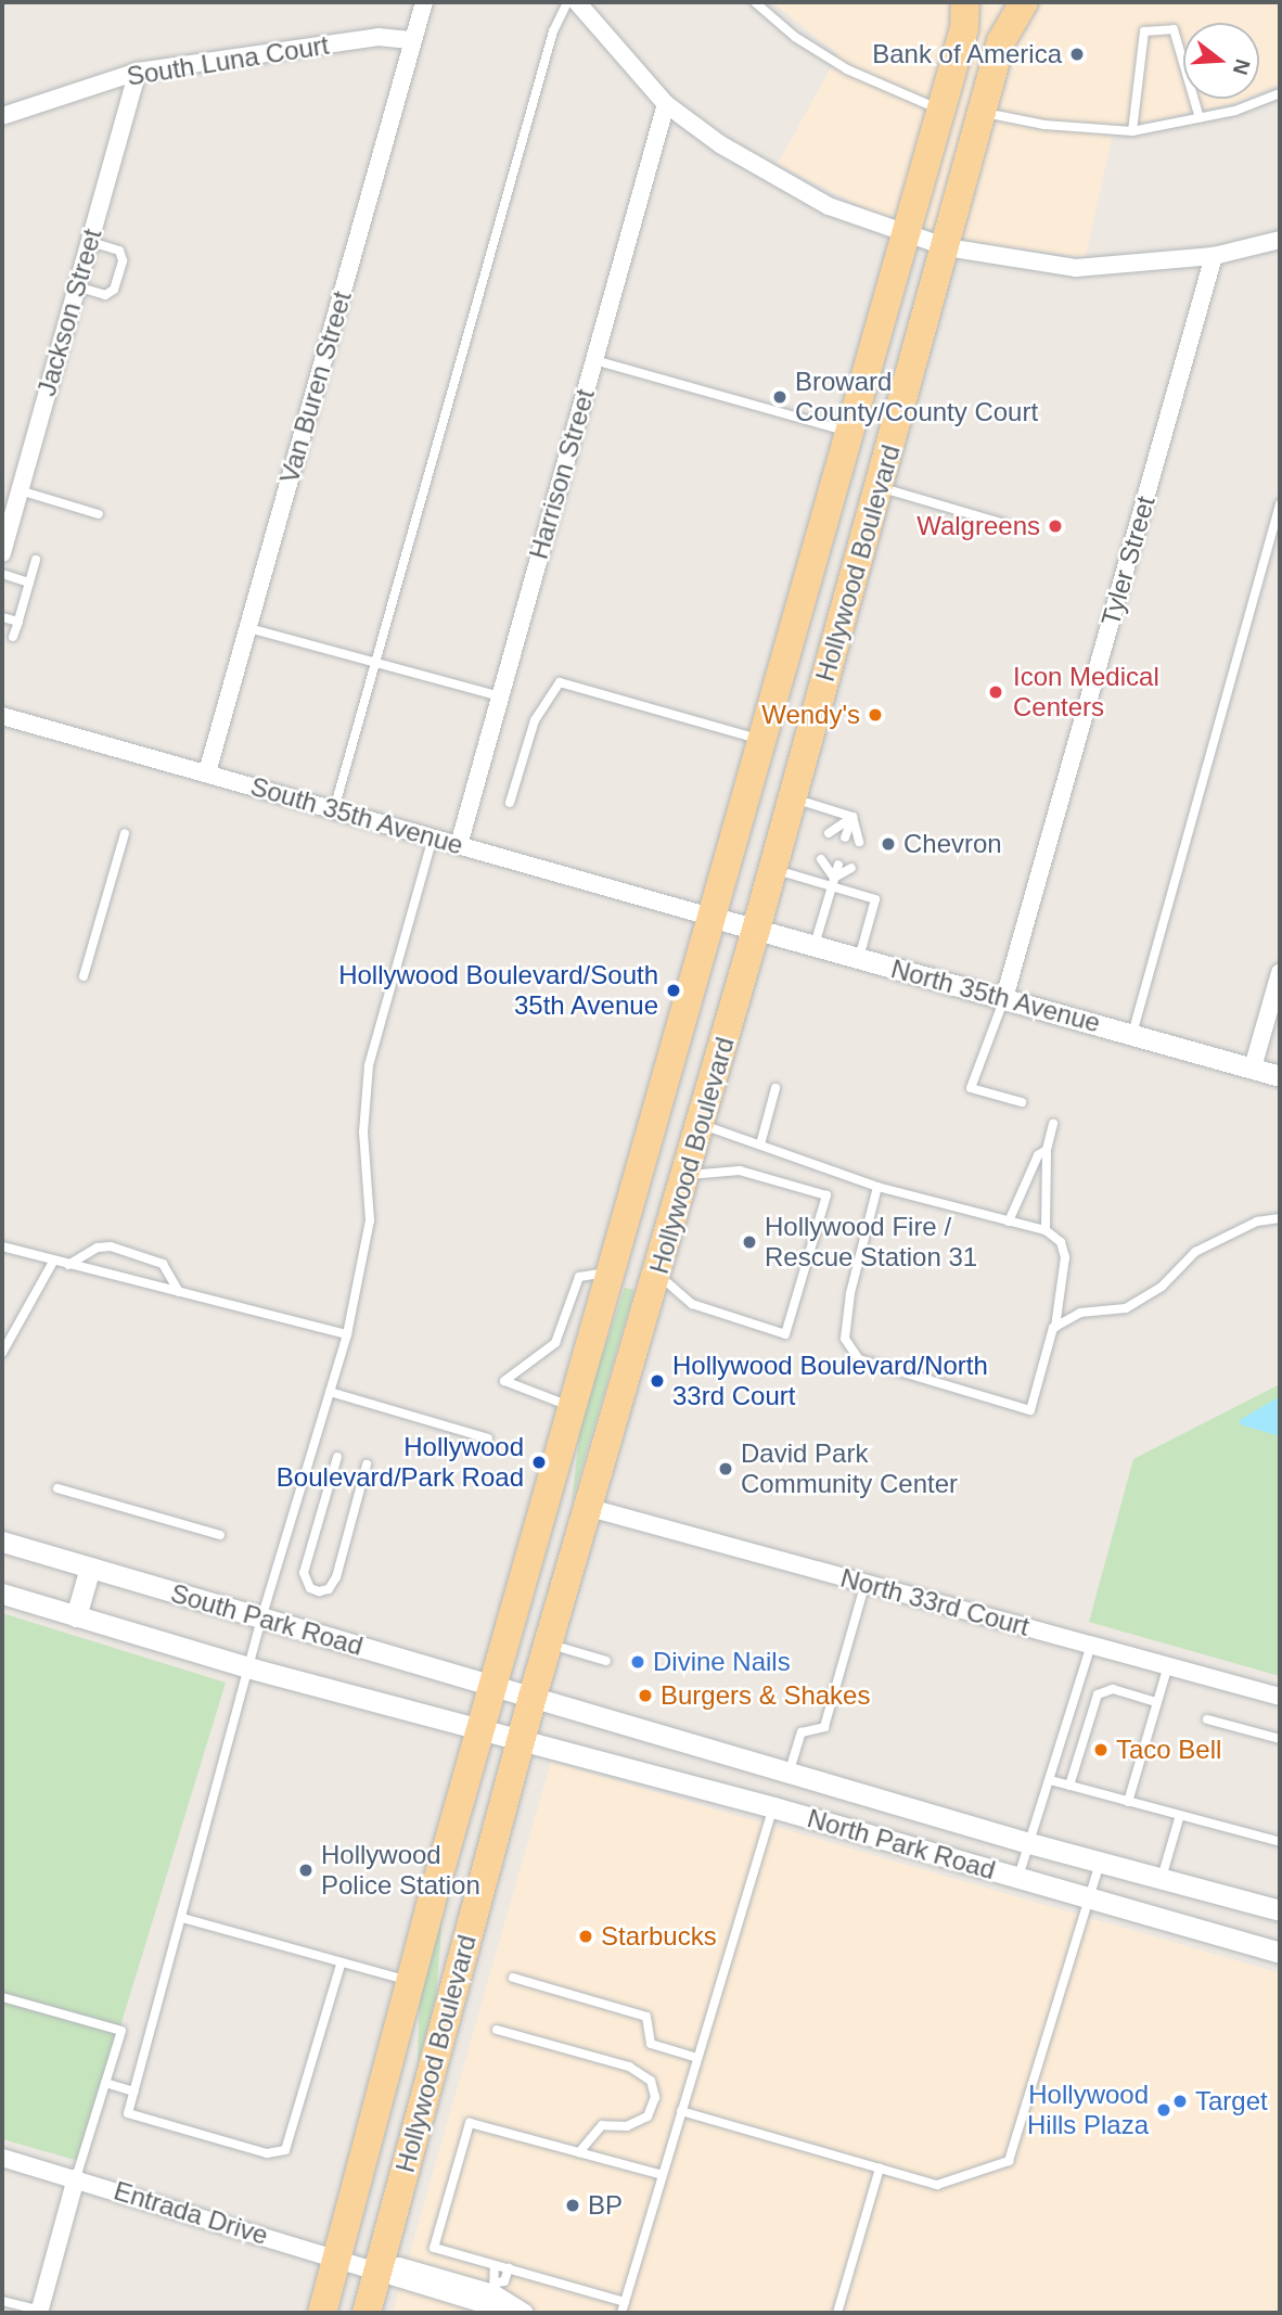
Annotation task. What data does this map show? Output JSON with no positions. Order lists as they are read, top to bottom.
{
  "streets": {
    "highway": ["Hollywood Boulevard"],
    "street": [
      "South Luna Court",
      "Jackson Street",
      "Van Buren Street",
      "Harrison Street",
      "Tyler Street",
      "South 35th Avenue",
      "North 35th Avenue",
      "North 33rd Court",
      "South Park Road",
      "North Park Road",
      "Entrada Drive"
    ]
  },
  "crossings": [
    ["South Luna Court", "Jackson Street"],
    ["South Luna Court", "Van Buren Street"],
    ["Van Buren Street", "South 35th Avenue"],
    ["Harrison Street", "South 35th Avenue"],
    ["Tyler Street", "North 35th Avenue"],
    ["Hollywood Boulevard", "South 35th Avenue"],
    ["Hollywood Boulevard", "North 35th Avenue"],
    ["Hollywood Boulevard", "North 33rd Court"],
    ["Hollywood Boulevard", "South Park Road"],
    ["Hollywood Boulevard", "North Park Road"],
    ["Hollywood Boulevard", "Entrada Drive"],
    ["South 35th Avenue", "North 35th Avenue"],
    ["South Park Road", "North Park Road"]
  ],
  "places": [
    "Bank of America",
    "Broward County/County Court",
    "Walgreens",
    "Icon Medical Centers",
    "Wendy's",
    "Chevron",
    "Hollywood Boulevard/South 35th Avenue",
    "Hollywood Fire / Rescue Station 31",
    "Hollywood Boulevard/North 33rd Court",
    "Hollywood Boulevard/Park Road",
    "David Park Community Center",
    "Divine Nails",
    "Burgers & Shakes",
    "Taco Bell",
    "Hollywood Police Station",
    "Starbucks",
    "Target",
    "Hollywood Hills Plaza",
    "BP"
  ],
  "north": "right"
}
